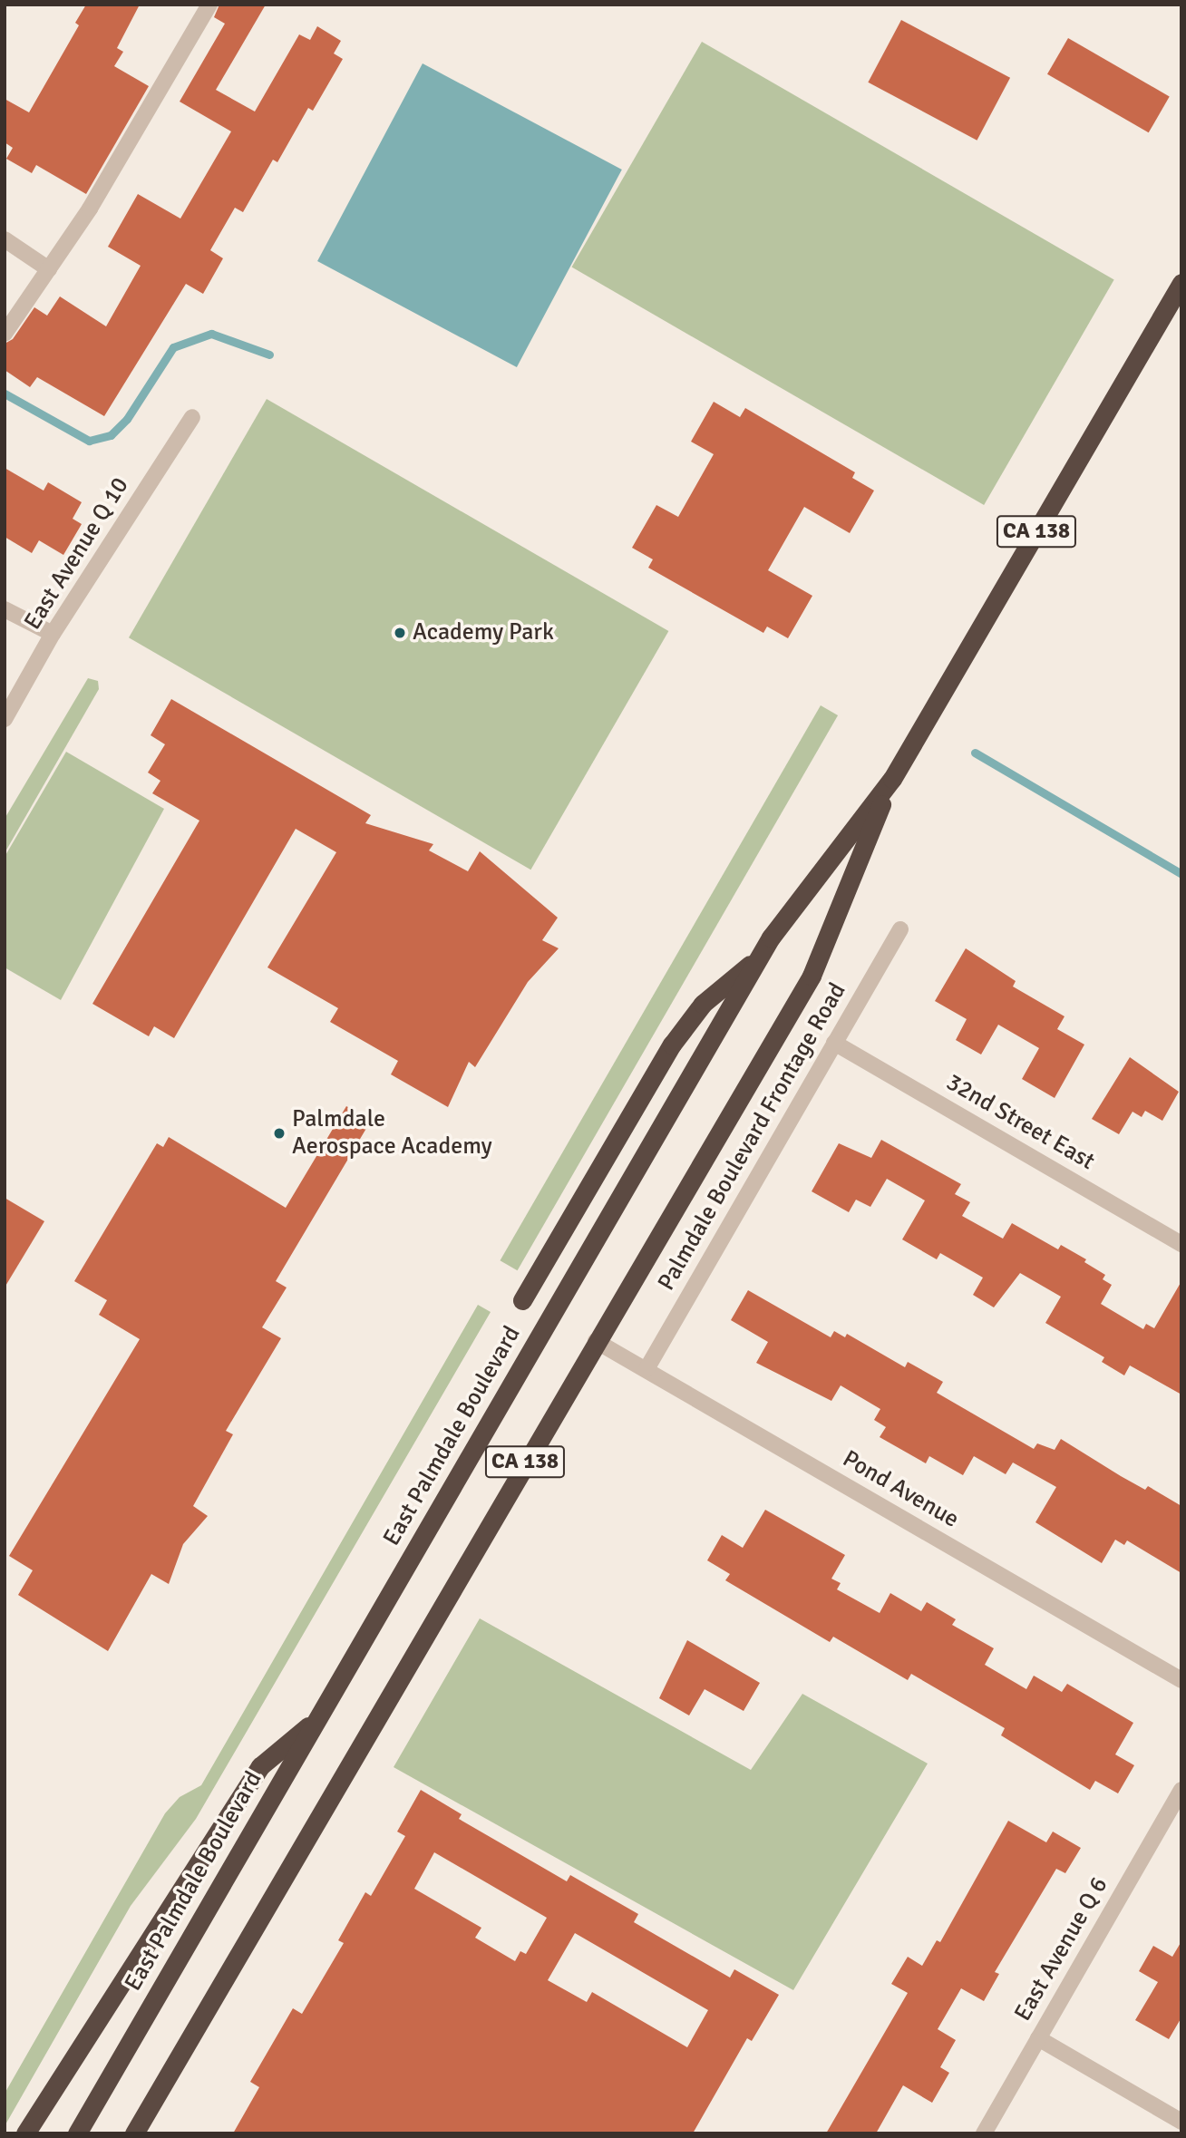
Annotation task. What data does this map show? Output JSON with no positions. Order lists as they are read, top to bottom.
{
  "streets": {
    "highway": ["CA 138", "East Palmdale Boulevard"],
    "street": [
      "East Avenue Q 10",
      "32nd Street East",
      "Palmdale Boulevard Frontage Road",
      "Pond Avenue",
      "East Avenue Q 6"
    ]
  },
  "crossings": [
    ["32nd Street East", "Palmdale Boulevard Frontage Road"],
    ["Palmdale Boulevard Frontage Road", "Pond Avenue"],
    ["East Palmdale Boulevard", "Pond Avenue"]
  ],
  "places": ["Academy Park", "Palmdale Aerospace Academy"]
}
